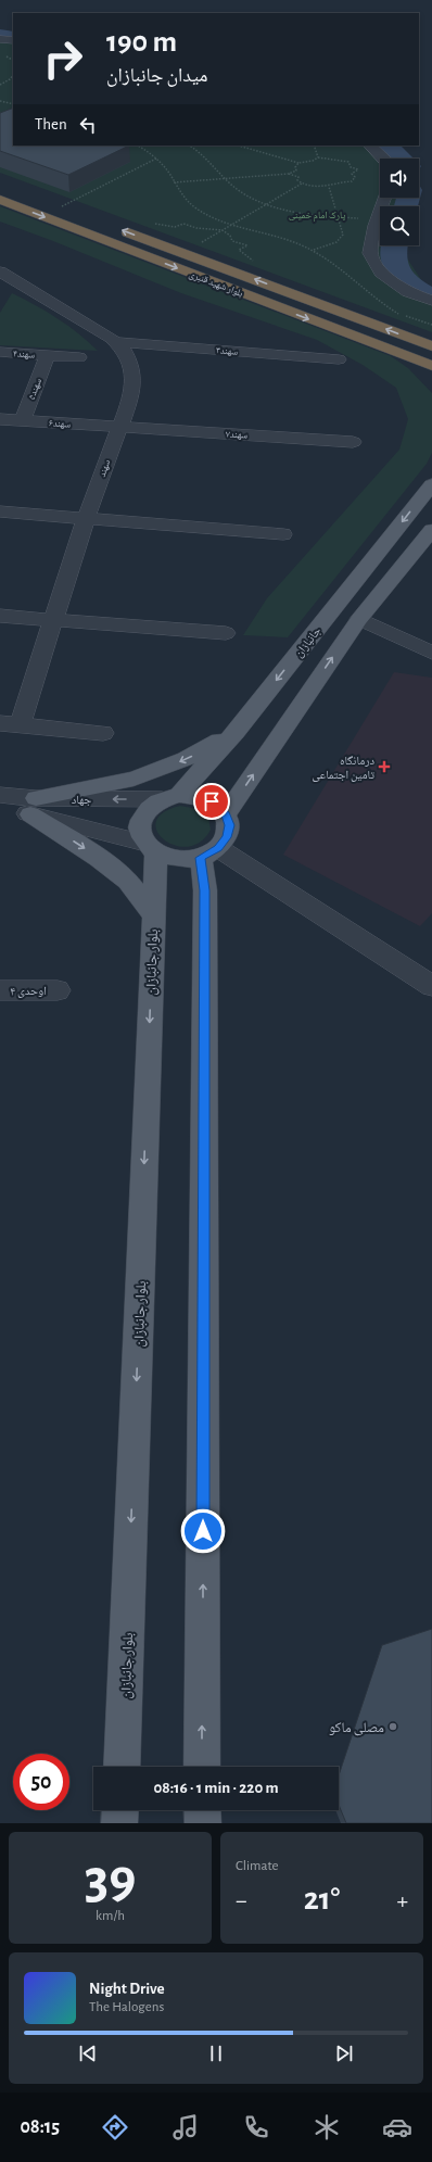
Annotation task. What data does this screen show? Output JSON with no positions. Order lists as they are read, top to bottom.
{
  "streets": {
    "highway": ["بلوار شهید قنبری"],
    "main road": ["جانبازان", "بلوار جانبازان"],
    "street": [
      "سهند۳",
      "سهند۴",
      "سهند۵",
      "سهند۶",
      "سهند۷",
      "سهند",
      "جهاد",
      "اوحدی ۴"
    ]
  },
  "crossings": [
    ["سهند۳", "سهند"],
    ["سهند۴", "سهند۵"],
    ["سهند۵", "سهند۶"],
    ["سهند۶", "سهند۷"],
    ["سهند۶", "سهند"],
    ["سهند۷", "سهند"],
    ["جانبازان", "جهاد"],
    ["جانبازان", "بلوار جانبازان"],
    ["جهاد", "بلوار جانبازان"]
  ],
  "parks": ["پارک امام خمینی"],
  "places": {
    "health": ["درمانگاه تامین اجتماعی"],
    "other": ["مصلی ماکو"]
  },
  "page": {
    "turn": ["190 m", "میدان جانبازان"],
    "then": "Then",
    "limit": "50",
    "trip": "08:16 · 1 min · 220 m",
    "tile": [
      ["39", "km/h"],
      "Climate"
    ],
    "heat": ["−", "21°", "+"],
    "song": ["Night Drive", "The Halogens"],
    "tabs": "08:15"
  }
}
